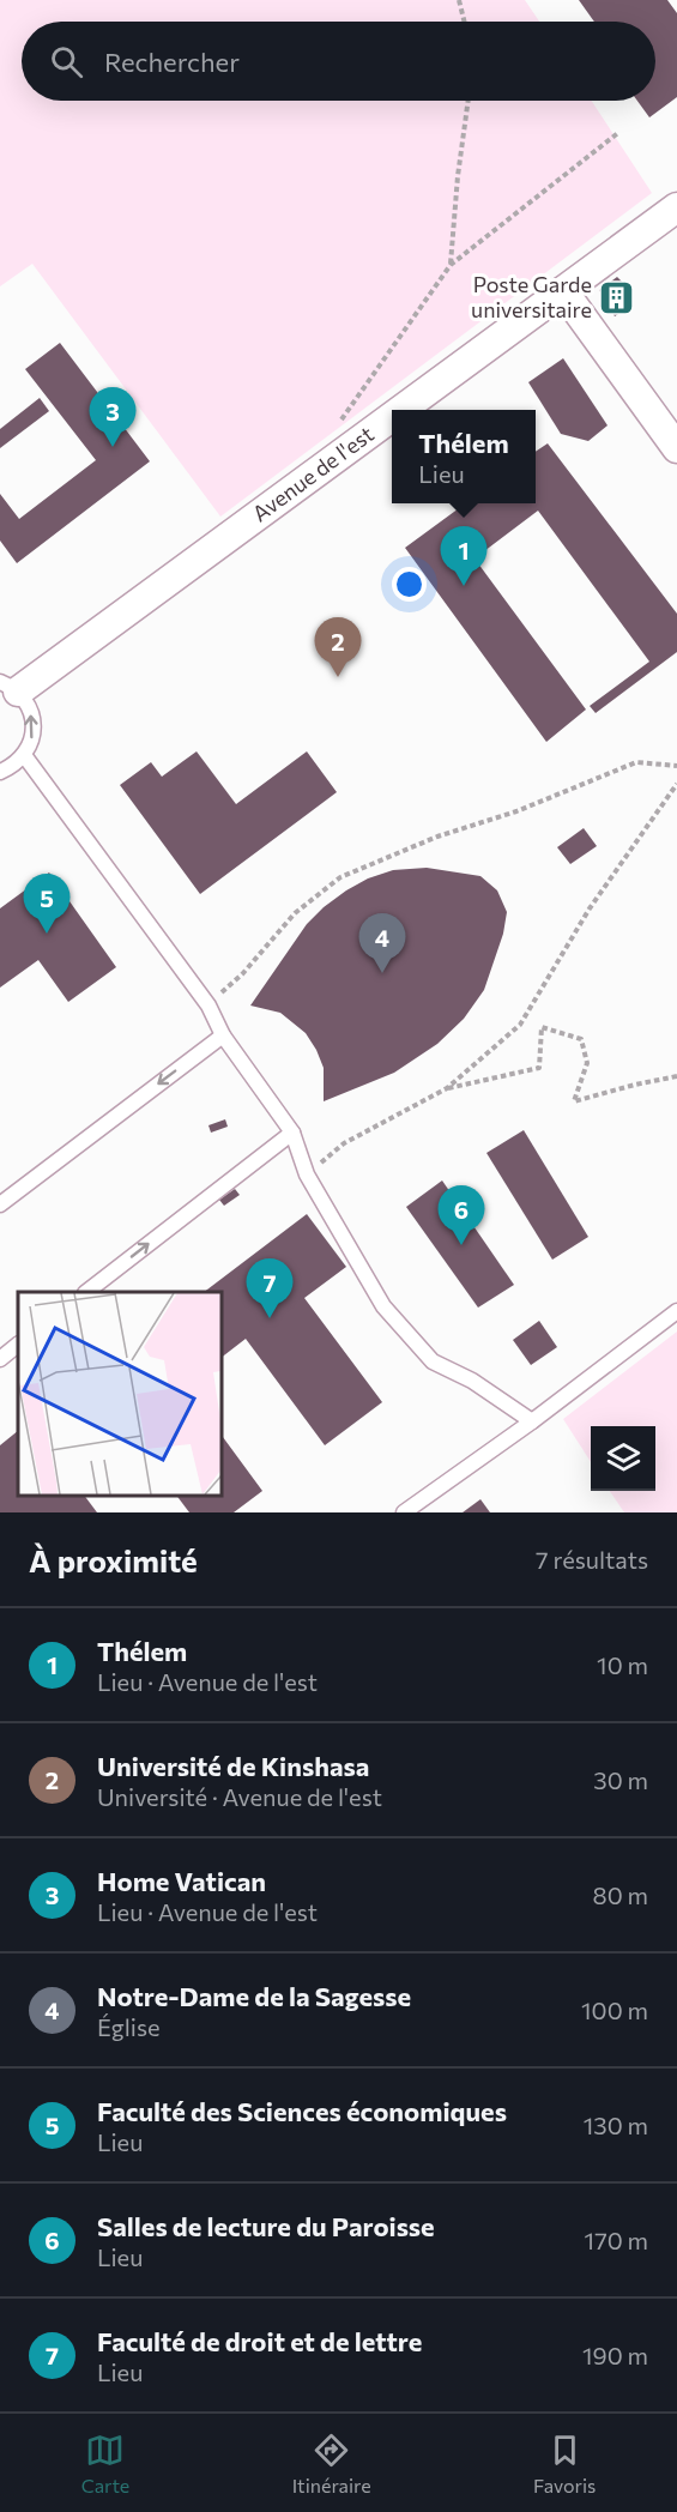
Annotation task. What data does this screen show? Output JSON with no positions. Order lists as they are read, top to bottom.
{
  "streets": {
    "street": ["Avenue de l'est"]
  },
  "places": {
    "building": ["Poste Garde universitaire"]
  },
  "page": {
    "search": "Rechercher",
    "pins": [
      "3",
      "1",
      "2",
      "5",
      "4",
      "6",
      "7"
    ],
    "popup": ["Thélem", "Lieu"],
    "heading": ["À proximité", "7 résultats"],
    "list": [
      {
        "mark": "1",
        "name": "Thélem",
        "note": "Lieu · Avenue de l'est",
        "value": "10 m"
      },
      {
        "mark": "2",
        "name": "Université de Kinshasa",
        "note": "Université · Avenue de l'est",
        "value": "30 m"
      },
      {
        "mark": "3",
        "name": "Home Vatican",
        "note": "Lieu · Avenue de l'est",
        "value": "80 m"
      },
      {
        "mark": "4",
        "name": "Notre-Dame de la Sagesse",
        "note": "Église",
        "value": "100 m"
      },
      {
        "mark": "5",
        "name": "Faculté des Sciences économiques",
        "note": "Lieu",
        "value": "130 m"
      },
      {
        "mark": "6",
        "name": "Salles de lecture du Paroisse",
        "note": "Lieu",
        "value": "170 m"
      },
      {
        "mark": "7",
        "name": "Faculté de droit et de lettre",
        "note": "Lieu",
        "value": "190 m"
      }
    ],
    "nav": ["Carte", "Itinéraire", "Favoris"]
  }
}
